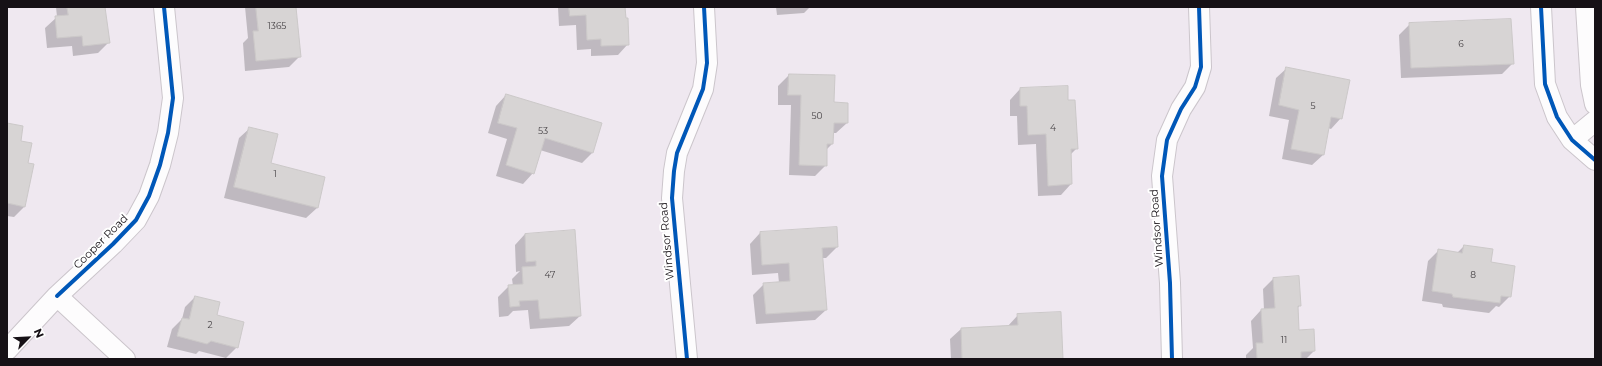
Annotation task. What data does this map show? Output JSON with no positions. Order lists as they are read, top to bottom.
{
  "streets": {
    "street": ["Windsor Road", "Cooper Road"]
  },
  "house_numbers": [
    "1365",
    "6",
    "5",
    "50",
    "4",
    "53",
    "1",
    "47",
    "8",
    "2",
    "11"
  ],
  "north": "top right"
}
